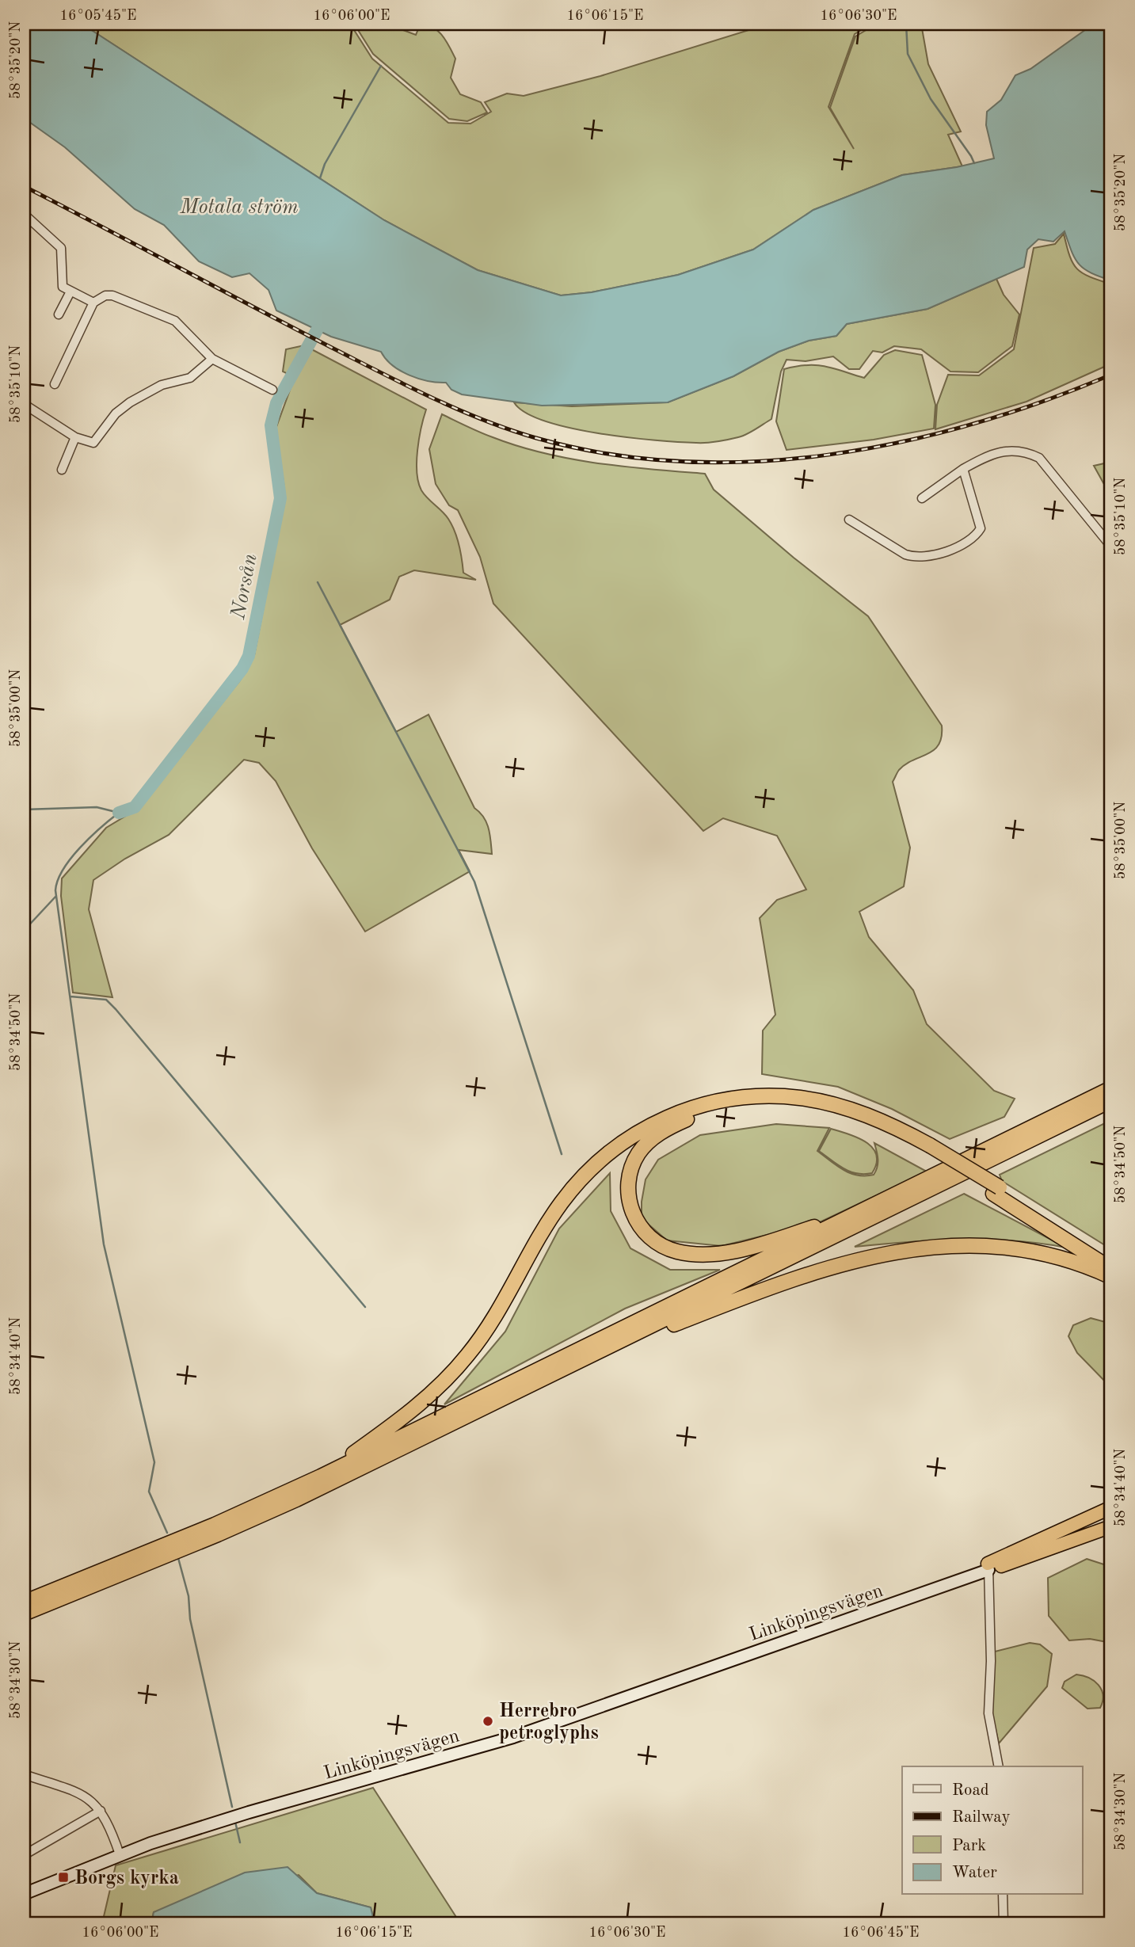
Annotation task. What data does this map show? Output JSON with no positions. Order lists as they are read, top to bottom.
{
  "streets": {
    "main road": ["Linköpingsvägen"]
  },
  "water": ["Motala ström", "Norsån"],
  "places": {
    "other": ["Herrebro petroglyphs"],
    "transit": ["Borgs kyrka"]
  },
  "legend": [
    "Road",
    "Railway",
    "Park",
    "Water"
  ],
  "coordinates": [
    "16°05'45\"E",
    "16°06'00\"E",
    "16°06'15\"E",
    "16°06'30\"E",
    "58°35'20\"N",
    "58°35'10\"N",
    "58°35'00\"N",
    "58°34'50\"N",
    "58°34'40\"N",
    "58°34'30\"N",
    "16°06'45\"E"
  ]
}
